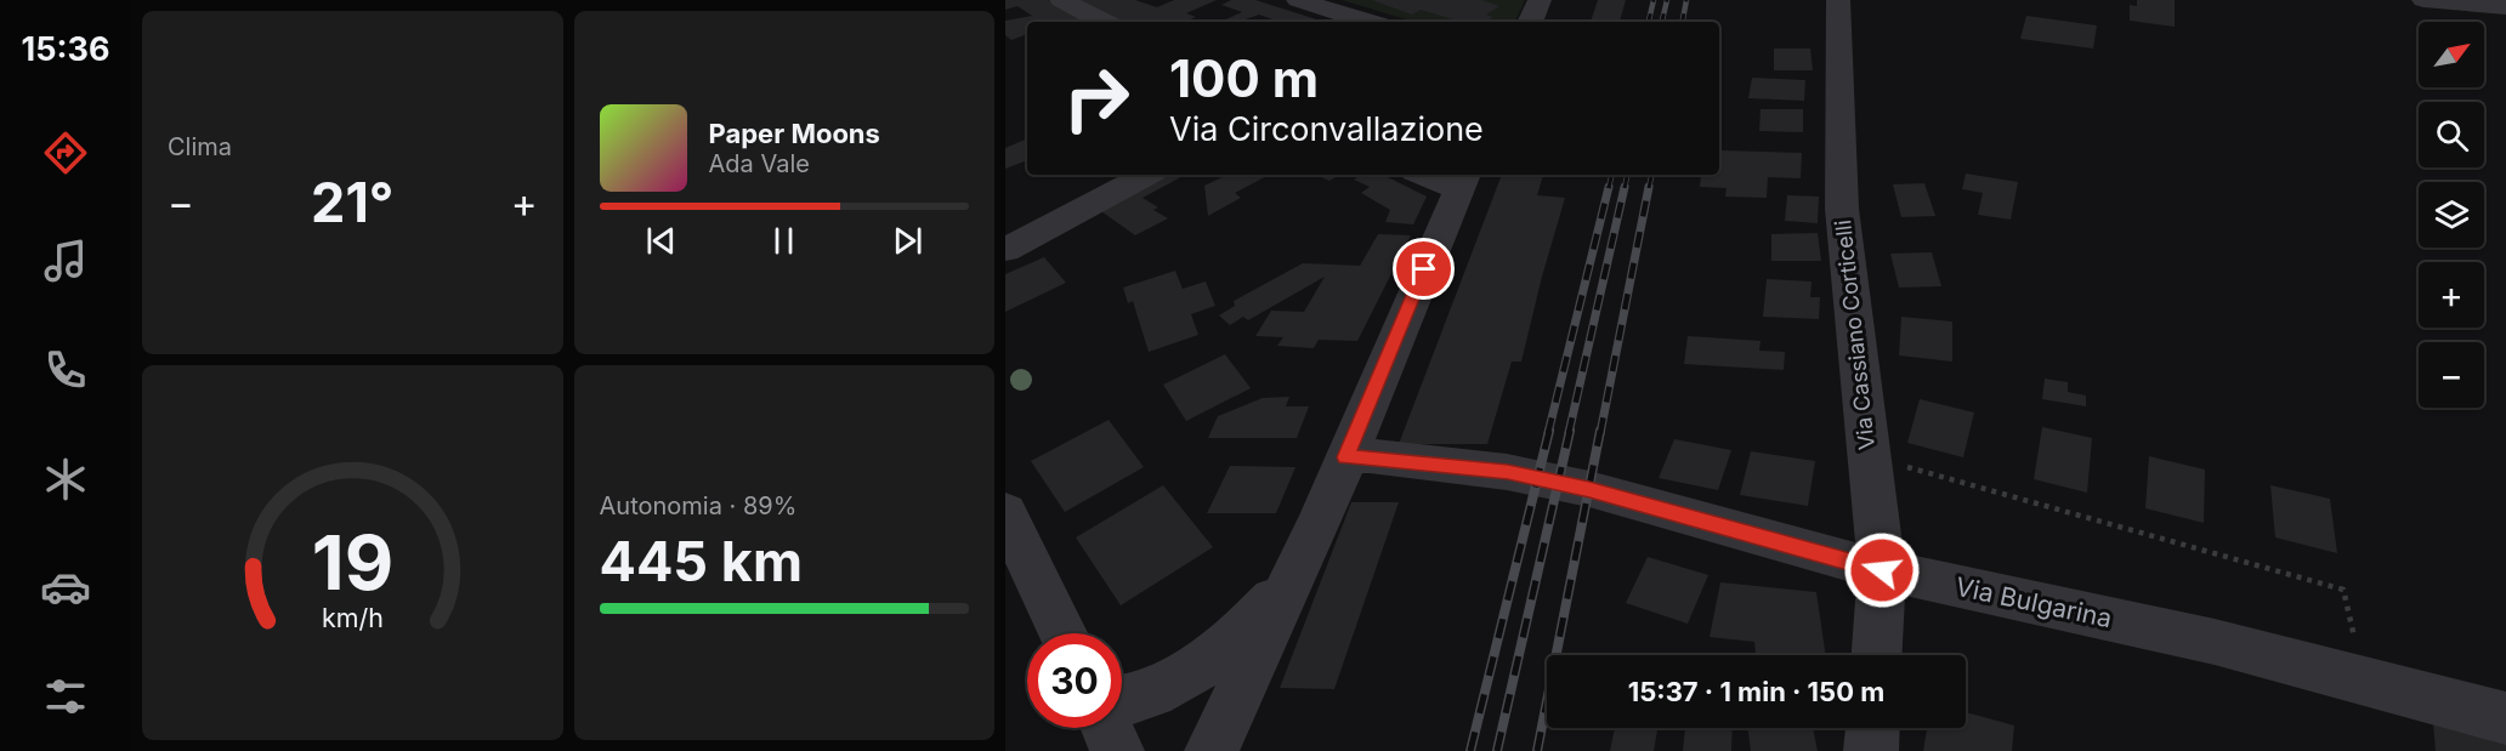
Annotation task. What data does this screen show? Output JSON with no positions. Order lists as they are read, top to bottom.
{
  "streets": {
    "street": ["Via Cassiano Corticelli", "Via Bulgarina"]
  },
  "crossings": [
    ["Via Cassiano Corticelli", "Via Bulgarina"]
  ],
  "north": "top right",
  "page": {
    "tabs": "15:36",
    "tile": [
      "Clima",
      ["Autonomia · 89%", "445 km"]
    ],
    "map_buttons": ["+", "−"],
    "turn": ["100 m", "Via Circonvallazione"],
    "song": ["Paper Moons", "Ada Vale"],
    "heat": ["−", "21°", "+"],
    "limit": "30",
    "trip": "15:37 · 1 min · 150 m",
    "gauge": ["19", "km/h"]
  }
}
